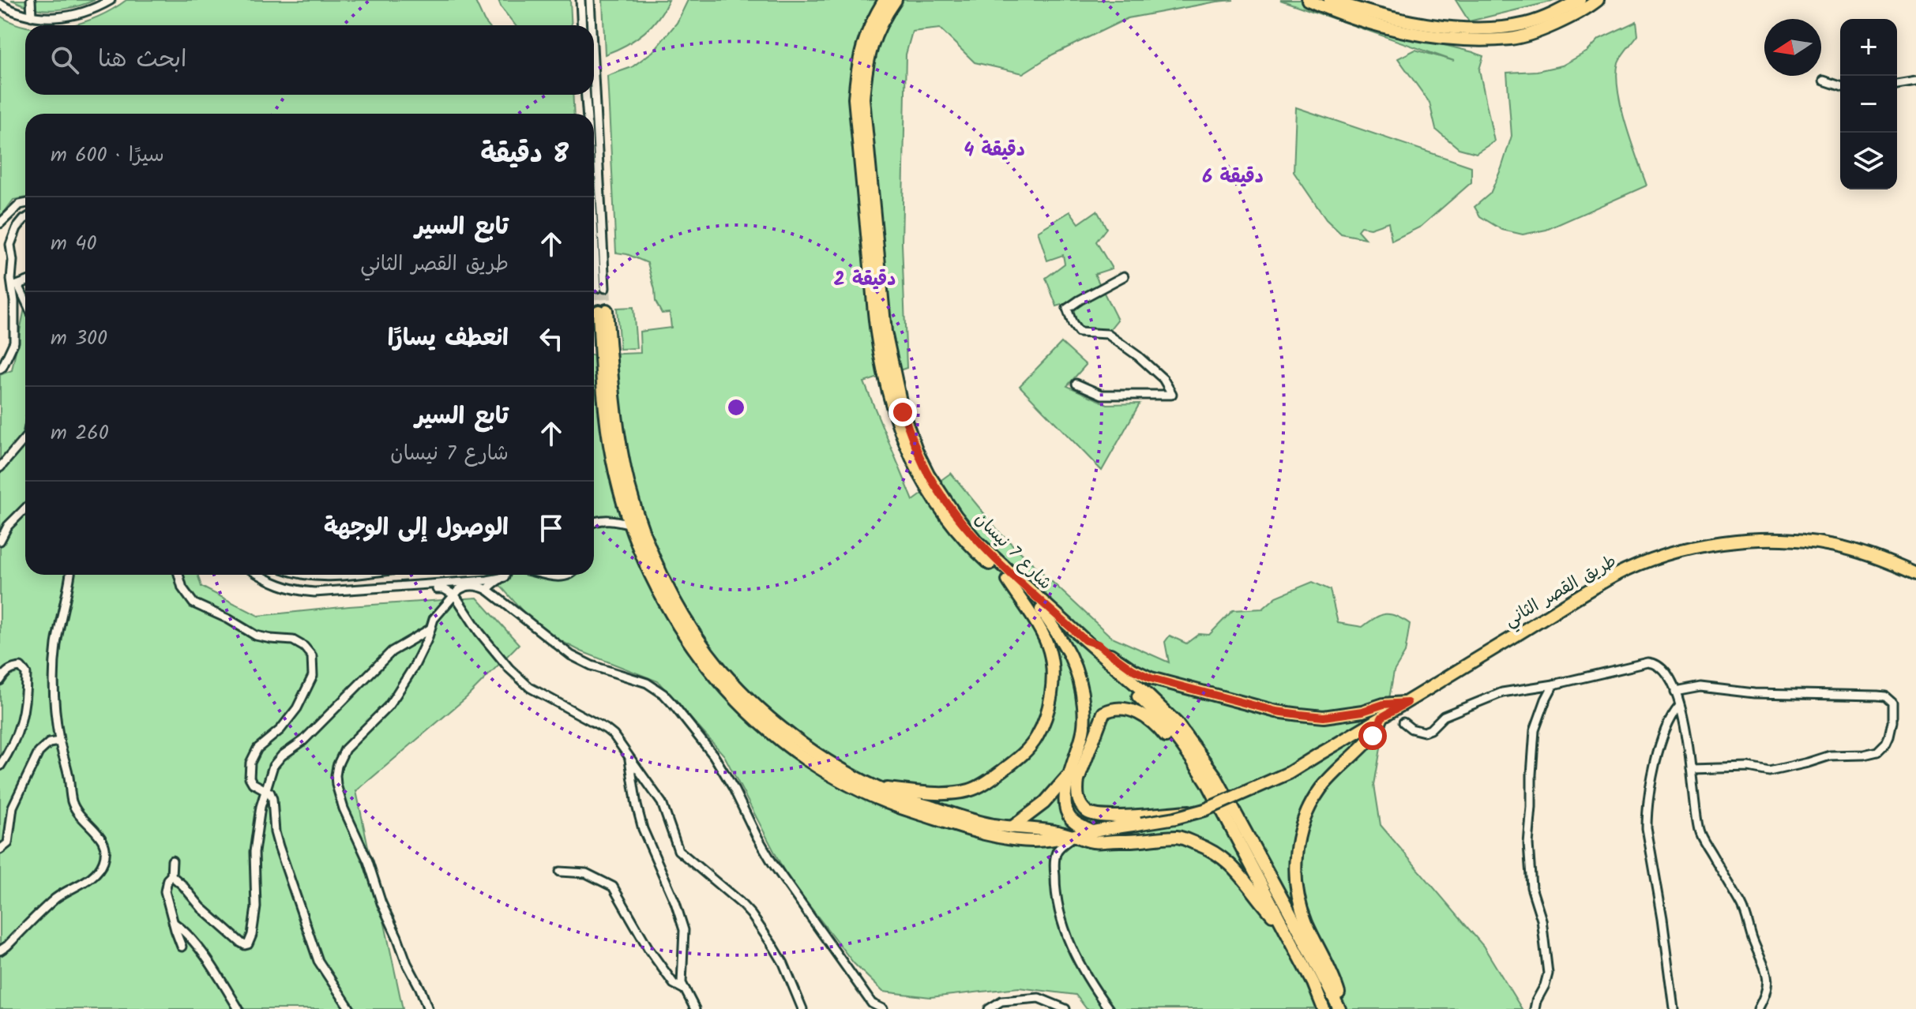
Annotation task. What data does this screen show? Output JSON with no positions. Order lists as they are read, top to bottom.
{
  "streets": {
    "main road": ["شارع 7 نيسان", "طريق القصر الثاني"]
  },
  "north": "left",
  "page": {
    "map_buttons": ["+", "−"],
    "search": "ابحث هنا",
    "heading": ["8 دقيقة", "سيرًا · 600 m"],
    "list": [
      ["تابع السير", "طريق القصر الثاني", "40 m"],
      ["انعطف يسارًا", "300 m"],
      ["تابع السير", "شارع 7 نيسان", "260 m"],
      "الوصول إلى الوجهة"
    ]
  },
  "rings": ["4 دقيقة", "6 دقيقة", "2 دقيقة"]
}
